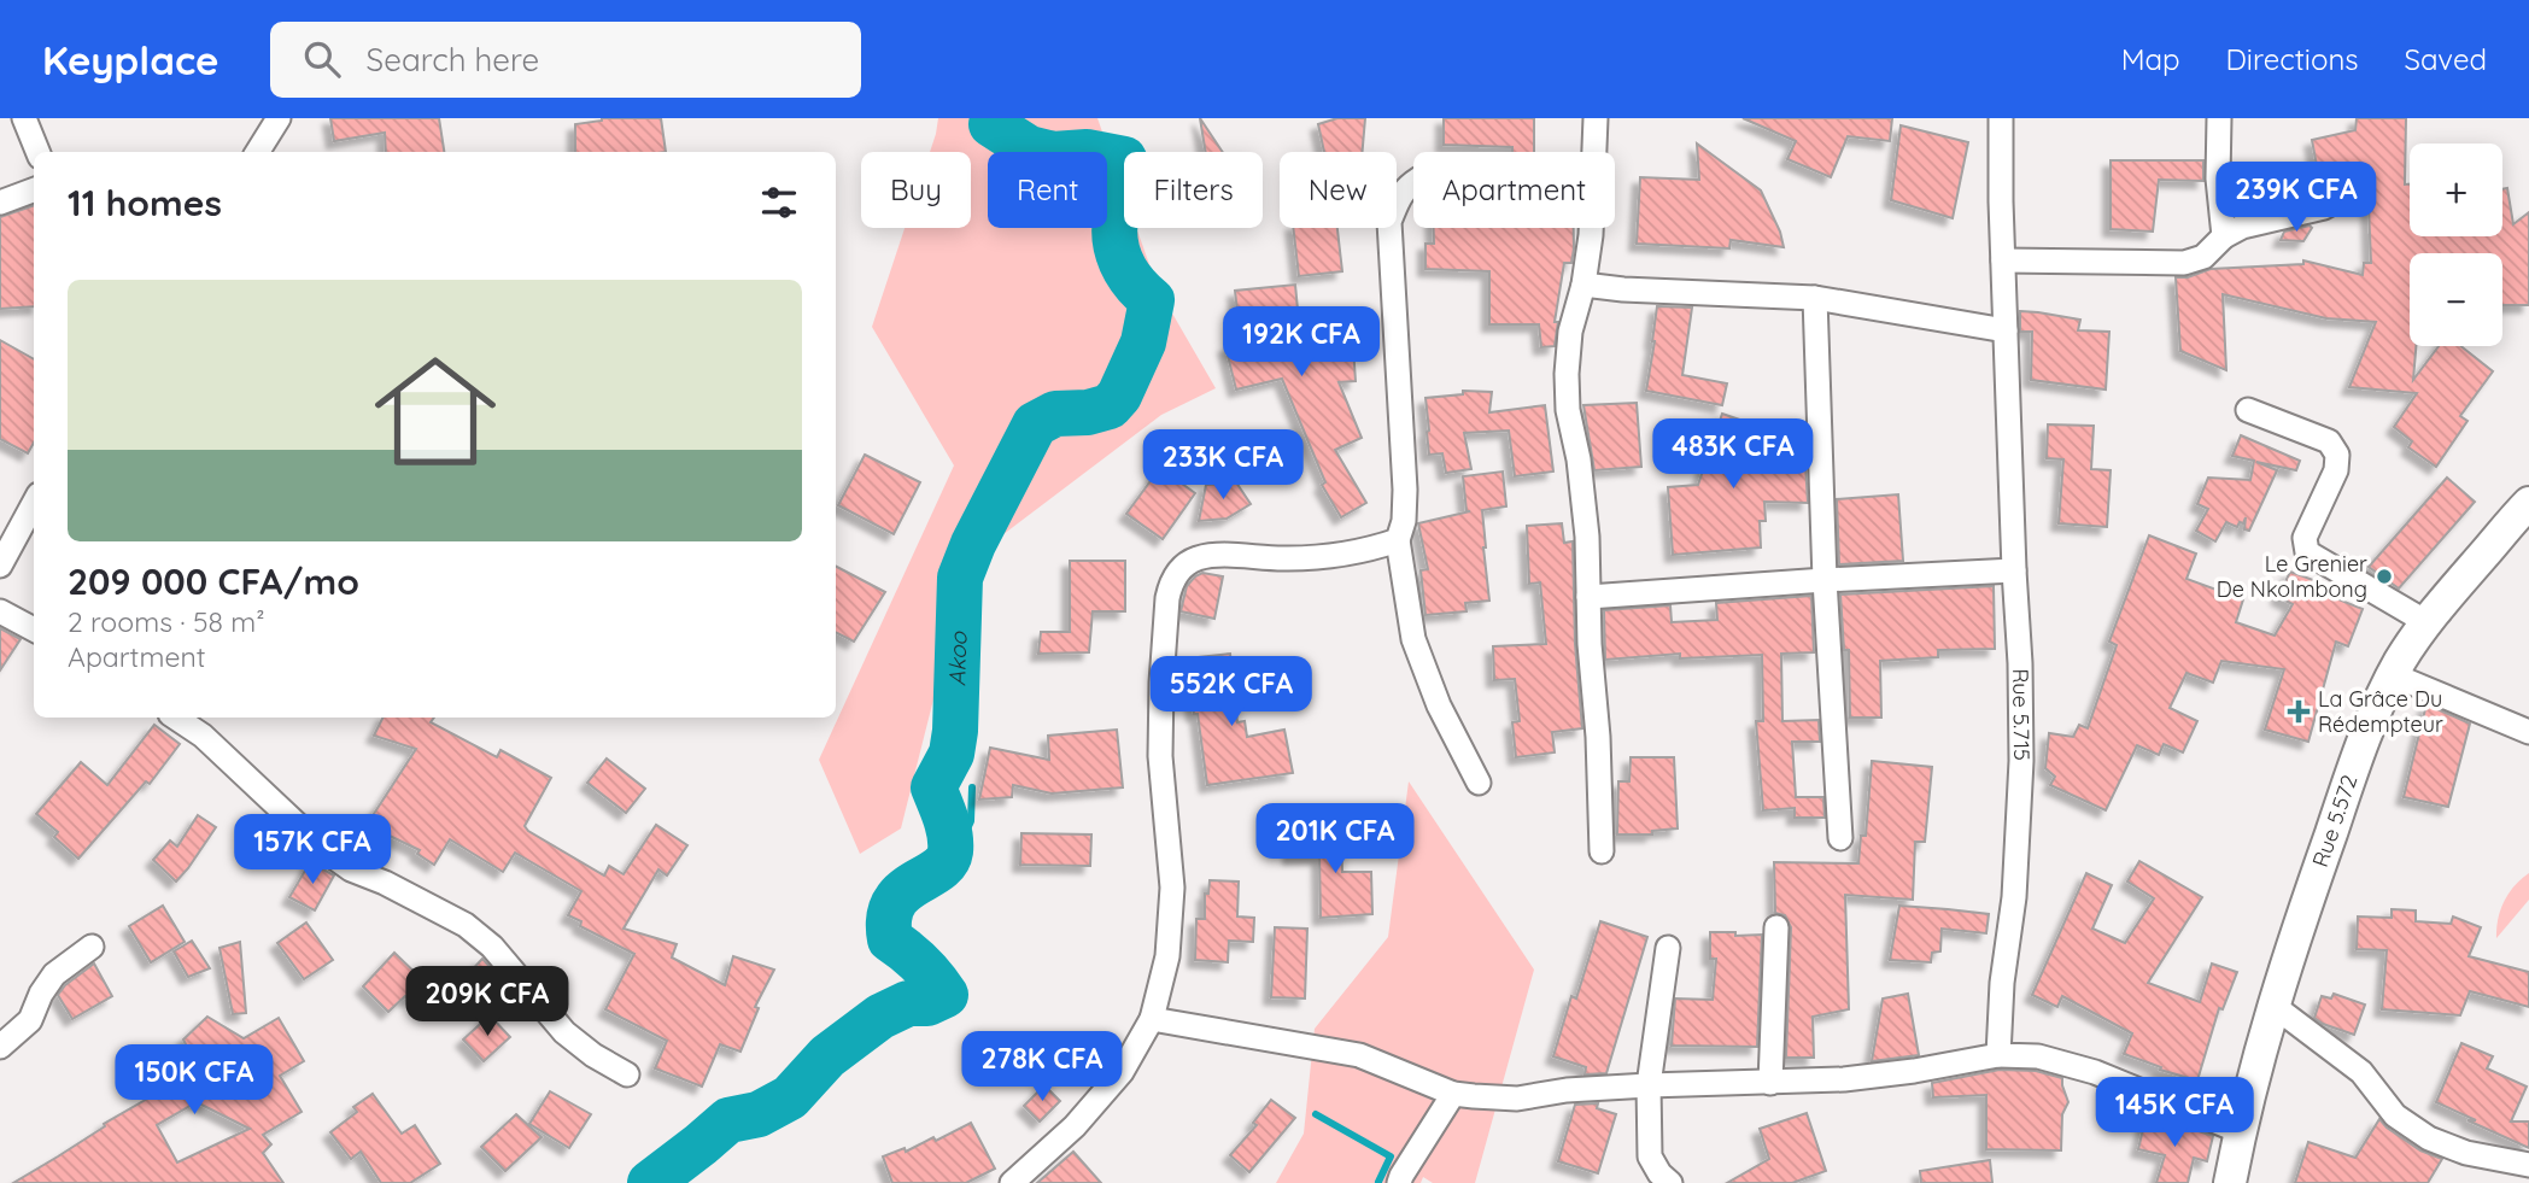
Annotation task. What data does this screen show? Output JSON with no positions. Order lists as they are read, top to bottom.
{
  "streets": {
    "street": ["Rue 5.715", "Rue 5.572"]
  },
  "water": ["Akoo"],
  "places": {
    "other": ["Le Grenier De Nkolmbong"],
    "health": ["La Grâce Du Rédempteur"]
  },
  "page": {
    "header": "Keyplace",
    "search": "Search here",
    "nav": ["Map", "Directions", "Saved"],
    "map_buttons": ["+", "−"],
    "chip": [
      "Buy",
      "Rent",
      "Filters",
      "New",
      "Apartment"
    ],
    "heading": "11 homes",
    "price": [
      "239K CFA",
      "192K CFA",
      "483K CFA",
      "233K CFA",
      "552K CFA",
      "201K CFA",
      "157K CFA",
      "209K CFA",
      "278K CFA",
      "150K CFA",
      "145K CFA"
    ],
    "list": [
      {
        "name": "209 000 CFA/mo",
        "note": "2 rooms · 58 m² · Apartment"
      }
    ]
  }
}
